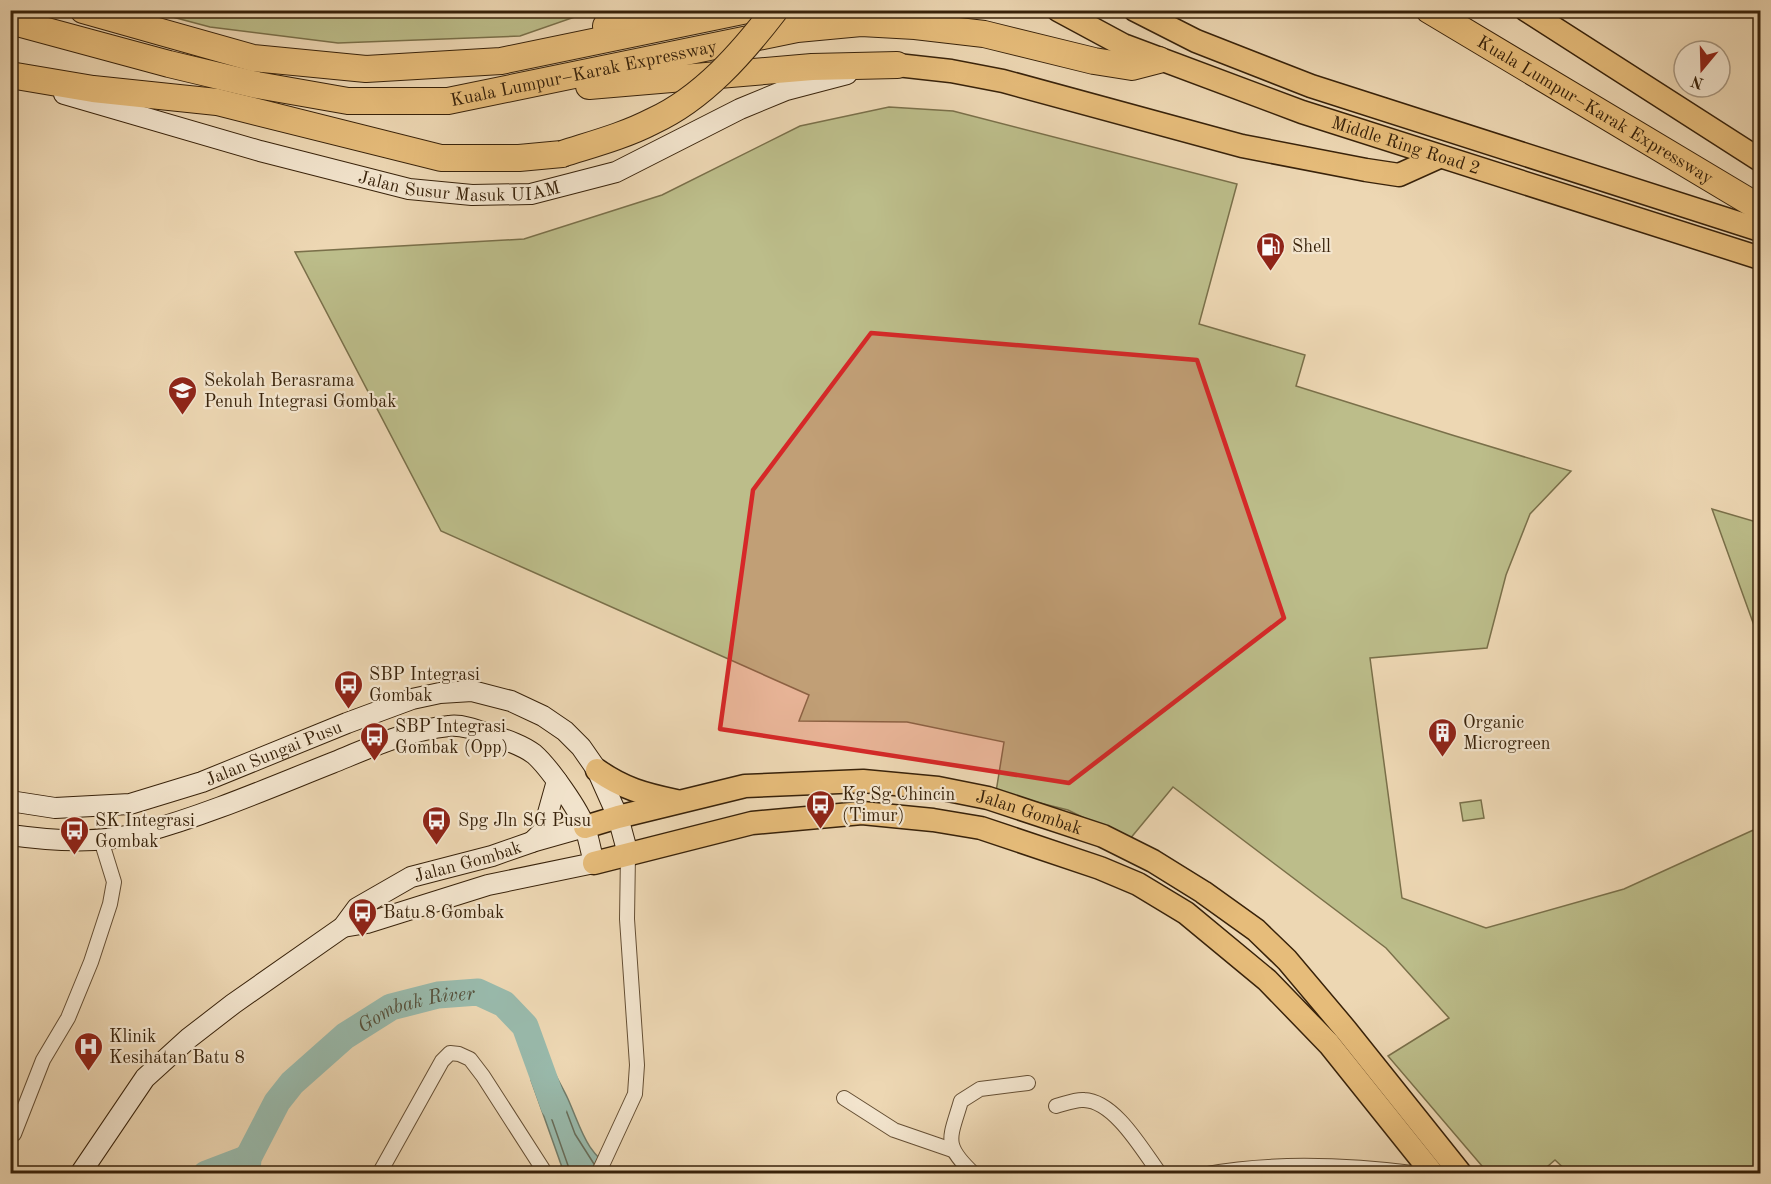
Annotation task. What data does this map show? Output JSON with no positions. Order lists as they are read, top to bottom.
{
  "streets": {
    "highway": ["Kuala Lumpur–Karak Expressway"],
    "main road": [
      "Middle Ring Road 2",
      "Jalan Susur Masuk UIAM",
      "Jalan Sungai Pusu",
      "Jalan Gombak"
    ]
  },
  "crossings": [
    ["Kuala Lumpur–Karak Expressway", "Middle Ring Road 2"],
    ["Jalan Sungai Pusu", "Jalan Gombak"]
  ],
  "water": ["Gombak River"],
  "places": {
    "fuel station": ["Shell"],
    "school or university": ["Sekolah Berasrama Penuh Integrasi Gombak"],
    "bus stop": [
      "SBP Integrasi Gombak",
      "SBP Integrasi Gombak (Opp)",
      "Kg Sg Chincin (Timur)",
      "Spg Jln SG Pusu",
      "SK Integrasi Gombak",
      "Batu 8 Gombak"
    ],
    "building": ["Organic Microgreen"],
    "hospital": ["Klinik Kesihatan Batu 8"]
  },
  "north": "bottom"
}
